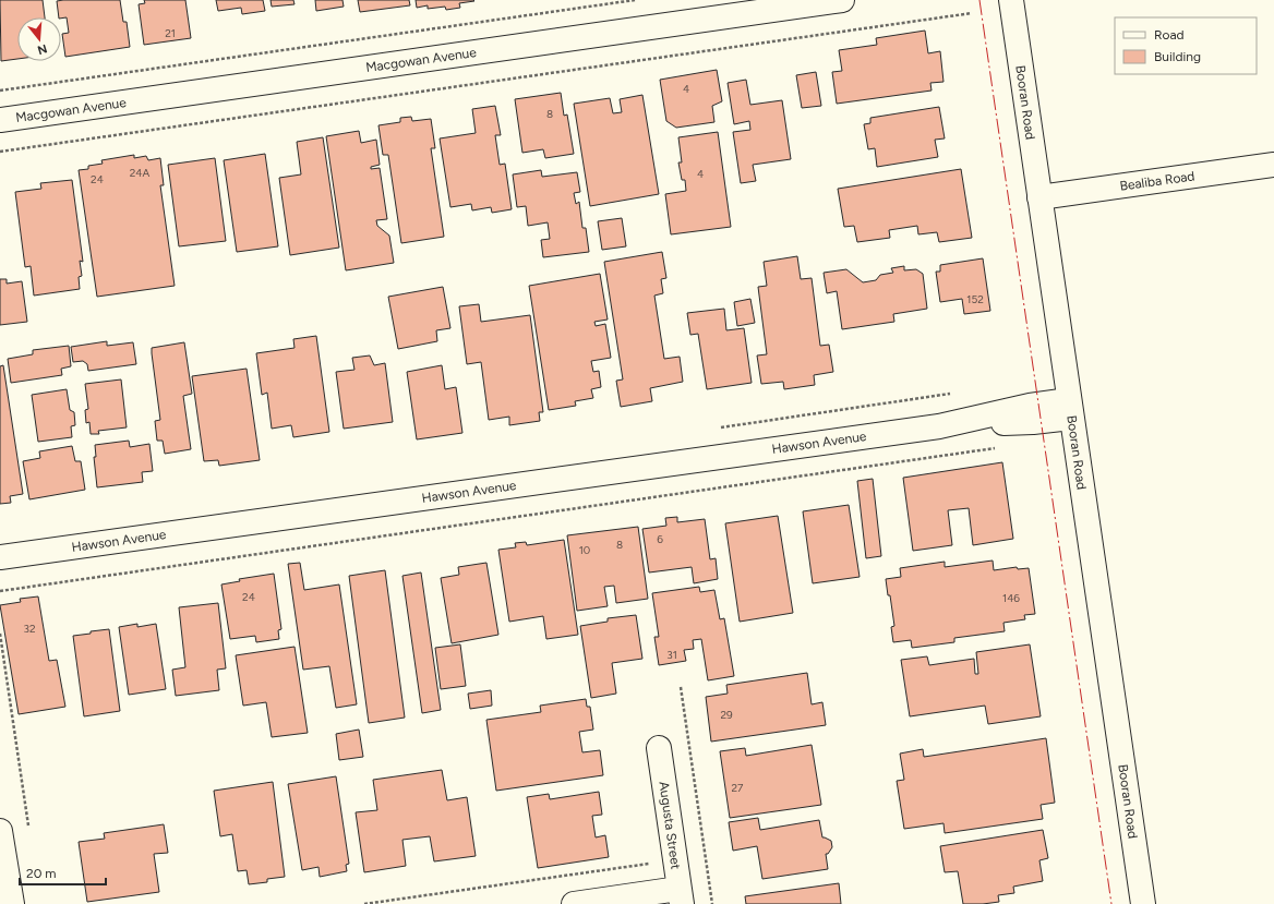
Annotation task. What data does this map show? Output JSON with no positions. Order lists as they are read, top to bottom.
{
  "streets": {
    "street": [
      "Macgowan Avenue",
      "Booran Road",
      "Bealiba Road",
      "Hawson Avenue",
      "Augusta Street"
    ]
  },
  "crossings": [
    ["Booran Road", "Bealiba Road"],
    ["Booran Road", "Hawson Avenue"]
  ],
  "house_numbers": [
    "21",
    "4",
    "8",
    "24A",
    "4",
    "24",
    "152",
    "6",
    "8",
    "10",
    "24",
    "146",
    "32",
    "31",
    "29",
    "27"
  ],
  "legend": ["Road", "Building"],
  "scale_bar": "20 m",
  "north": "bottom"
}
